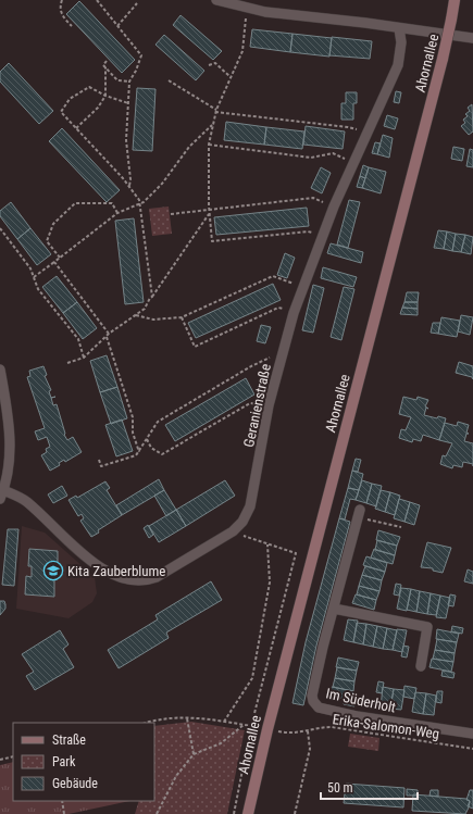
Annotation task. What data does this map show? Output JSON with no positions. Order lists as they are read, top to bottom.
{
  "streets": {
    "main road": ["Ahornallee"],
    "street": ["Geranienstraße", "Im Süderholt"],
    "path": ["Erika-Salomon-Weg"]
  },
  "crossings": [
    ["Ahornallee", "Erika-Salomon-Weg"]
  ],
  "places": {
    "school or university": ["Kita Zauberblume"]
  },
  "legend": ["Straße", "Park", "Gebäude"],
  "scale_bar": "50 m"
}
